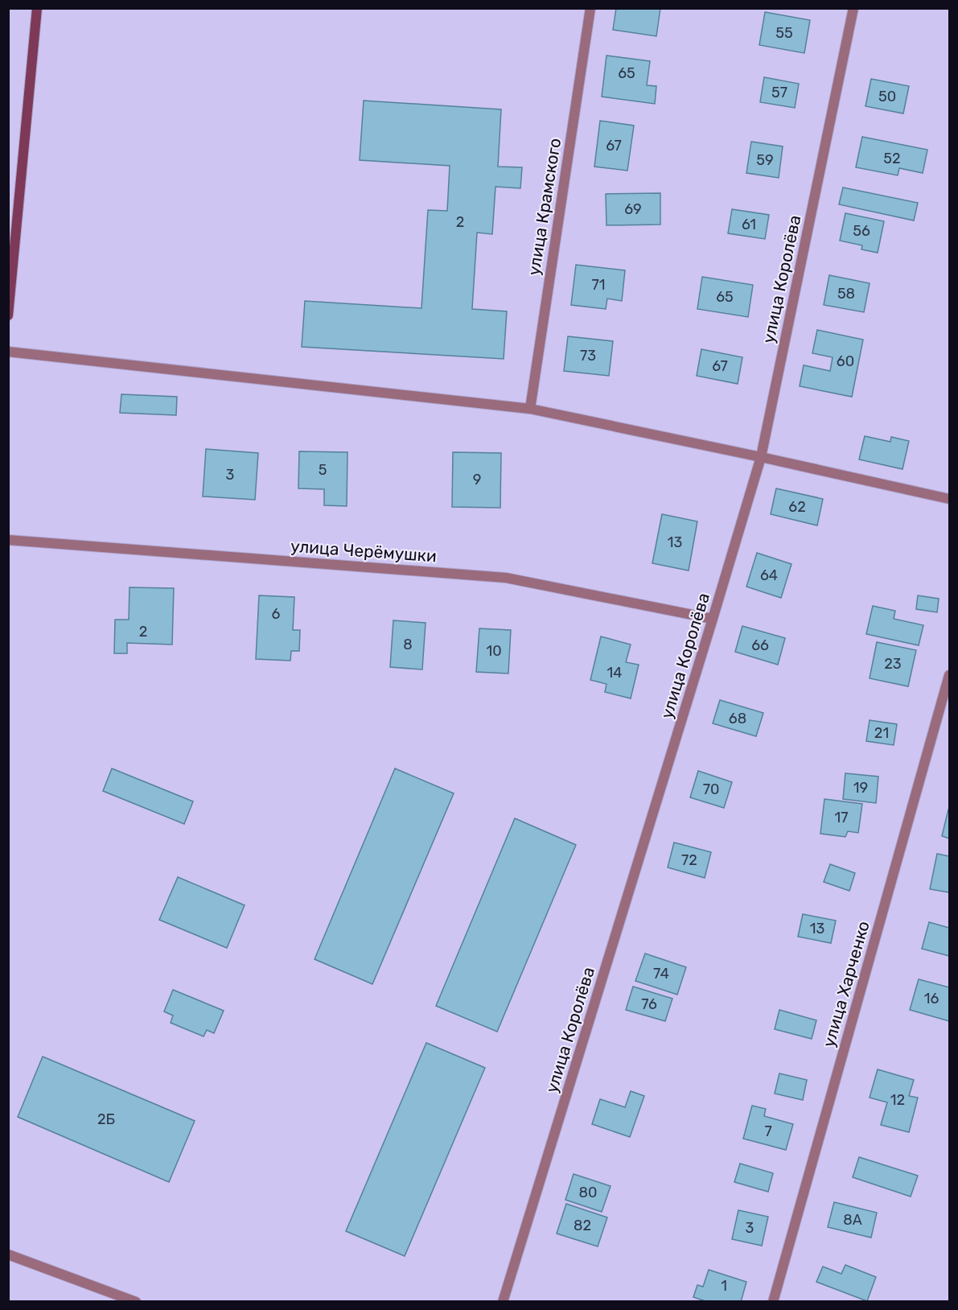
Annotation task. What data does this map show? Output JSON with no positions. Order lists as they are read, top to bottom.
{
  "streets": {
    "street": [
      "улица Крамского",
      "улица Королёва",
      "улица Черёмушки",
      "улица Харченко"
    ]
  },
  "crossings": [
    ["улица Королёва", "улица Черёмушки"]
  ],
  "house_numbers": [
    "55",
    "65",
    "57",
    "50",
    "67",
    "52",
    "59",
    "69",
    "2",
    "61",
    "56",
    "71",
    "58",
    "65",
    "73",
    "60",
    "67",
    "5",
    "3",
    "9",
    "62",
    "13",
    "64",
    "6",
    "2",
    "8",
    "66",
    "10",
    "23",
    "14",
    "68",
    "21",
    "19",
    "70",
    "17",
    "72",
    "13",
    "74",
    "16",
    "76",
    "12",
    "2Б",
    "7",
    "80",
    "8А",
    "82",
    "3",
    "1"
  ]
}
